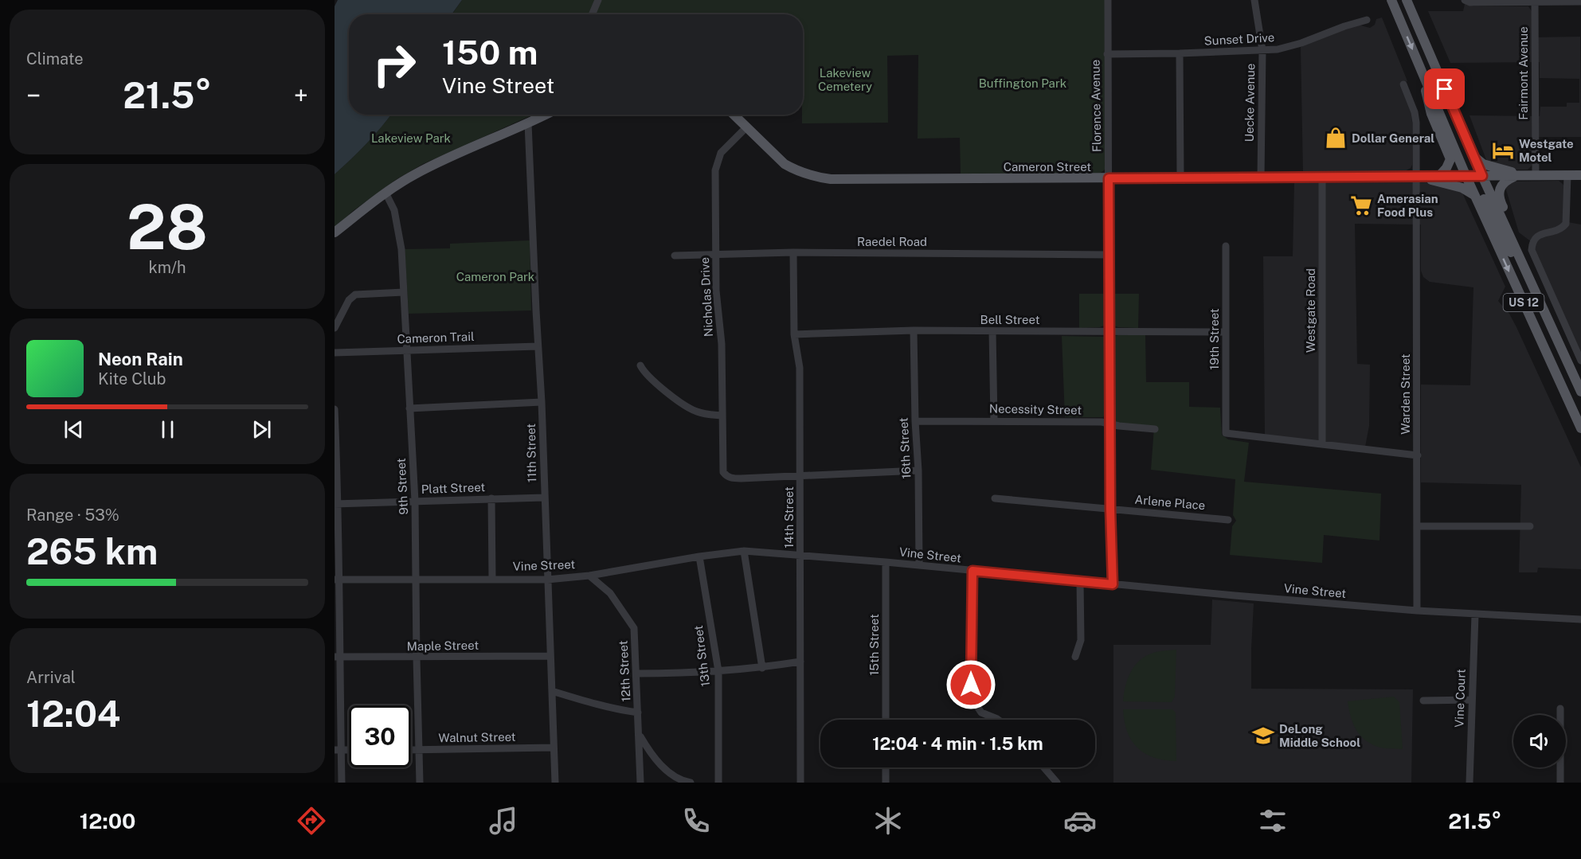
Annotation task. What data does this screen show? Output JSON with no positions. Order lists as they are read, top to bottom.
{
  "streets": {
    "main road": ["Cameron Street", "US 12"],
    "street": [
      "Sunset Drive",
      "Fairmont Avenue",
      "Uecke Avenue",
      "Florence Avenue",
      "Raedel Road",
      "Nicholas Drive",
      "Westgate Road",
      "Bell Street",
      "Cameron Trail",
      "19th Street",
      "Warden Street",
      "Necessity Street",
      "16th Street",
      "11th Street",
      "9th Street",
      "Platt Street",
      "Arlene Place",
      "14th Street",
      "Vine Street",
      "15th Street",
      "Maple Street",
      "13th Street",
      "12th Street",
      "Vine Court",
      "Walnut Street"
    ]
  },
  "crossings": [
    ["Sunset Drive", "Uecke Avenue"],
    ["Sunset Drive", "Florence Avenue"],
    ["Fairmont Avenue", "Cameron Street"],
    ["Uecke Avenue", "Cameron Street"],
    ["Florence Avenue", "Cameron Street"],
    ["Florence Avenue", "Raedel Road"],
    ["Florence Avenue", "Bell Street"],
    ["Florence Avenue", "Necessity Street"],
    ["Florence Avenue", "Arlene Place"],
    ["Florence Avenue", "Vine Street"],
    ["Cameron Street", "Nicholas Drive"],
    ["Cameron Street", "US 12"],
    ["Cameron Street", "Westgate Road"],
    ["Cameron Street", "Warden Street"],
    ["Raedel Road", "Nicholas Drive"],
    ["Raedel Road", "14th Street"],
    ["Nicholas Drive", "14th Street"],
    ["Westgate Road", "19th Street"],
    ["Bell Street", "19th Street"],
    ["Bell Street", "16th Street"],
    ["Bell Street", "14th Street"],
    ["Cameron Trail", "11th Street"],
    ["Cameron Trail", "9th Street"],
    ["Warden Street", "Vine Street"],
    ["Necessity Street", "16th Street"],
    ["16th Street", "Vine Street"],
    ["11th Street", "Platt Street"],
    ["11th Street", "Vine Street"],
    ["11th Street", "Maple Street"],
    ["11th Street", "Walnut Street"],
    ["9th Street", "Platt Street"],
    ["9th Street", "Vine Street"],
    ["9th Street", "Maple Street"],
    ["9th Street", "Walnut Street"],
    ["14th Street", "Vine Street"],
    ["Vine Street", "15th Street"],
    ["Vine Street", "13th Street"],
    ["Vine Street", "12th Street"],
    ["Vine Street", "Vine Court"]
  ],
  "parks": [
    "Lakeview Cemetery",
    "Buffington Park",
    "Lakeview Park",
    "Cameron Park"
  ],
  "places": {
    "shop": ["Dollar General"],
    "hotel": ["Westgate Motel"],
    "supermarket": ["Amerasian Food Plus"],
    "school or university": ["DeLong Middle School"]
  },
  "page": {
    "tile": [
      "Climate",
      ["28", "km/h"],
      ["Range · 53%", "265 km"],
      ["Arrival", "12:04"]
    ],
    "turn": ["150 m", "Vine Street"],
    "heat": ["−", "21.5°", "+"],
    "song": ["Neon Rain", "Kite Club"],
    "limit": "30",
    "trip": "12:04 · 4 min · 1.5 km",
    "tabs": ["12:00", "21.5°"]
  }
}
